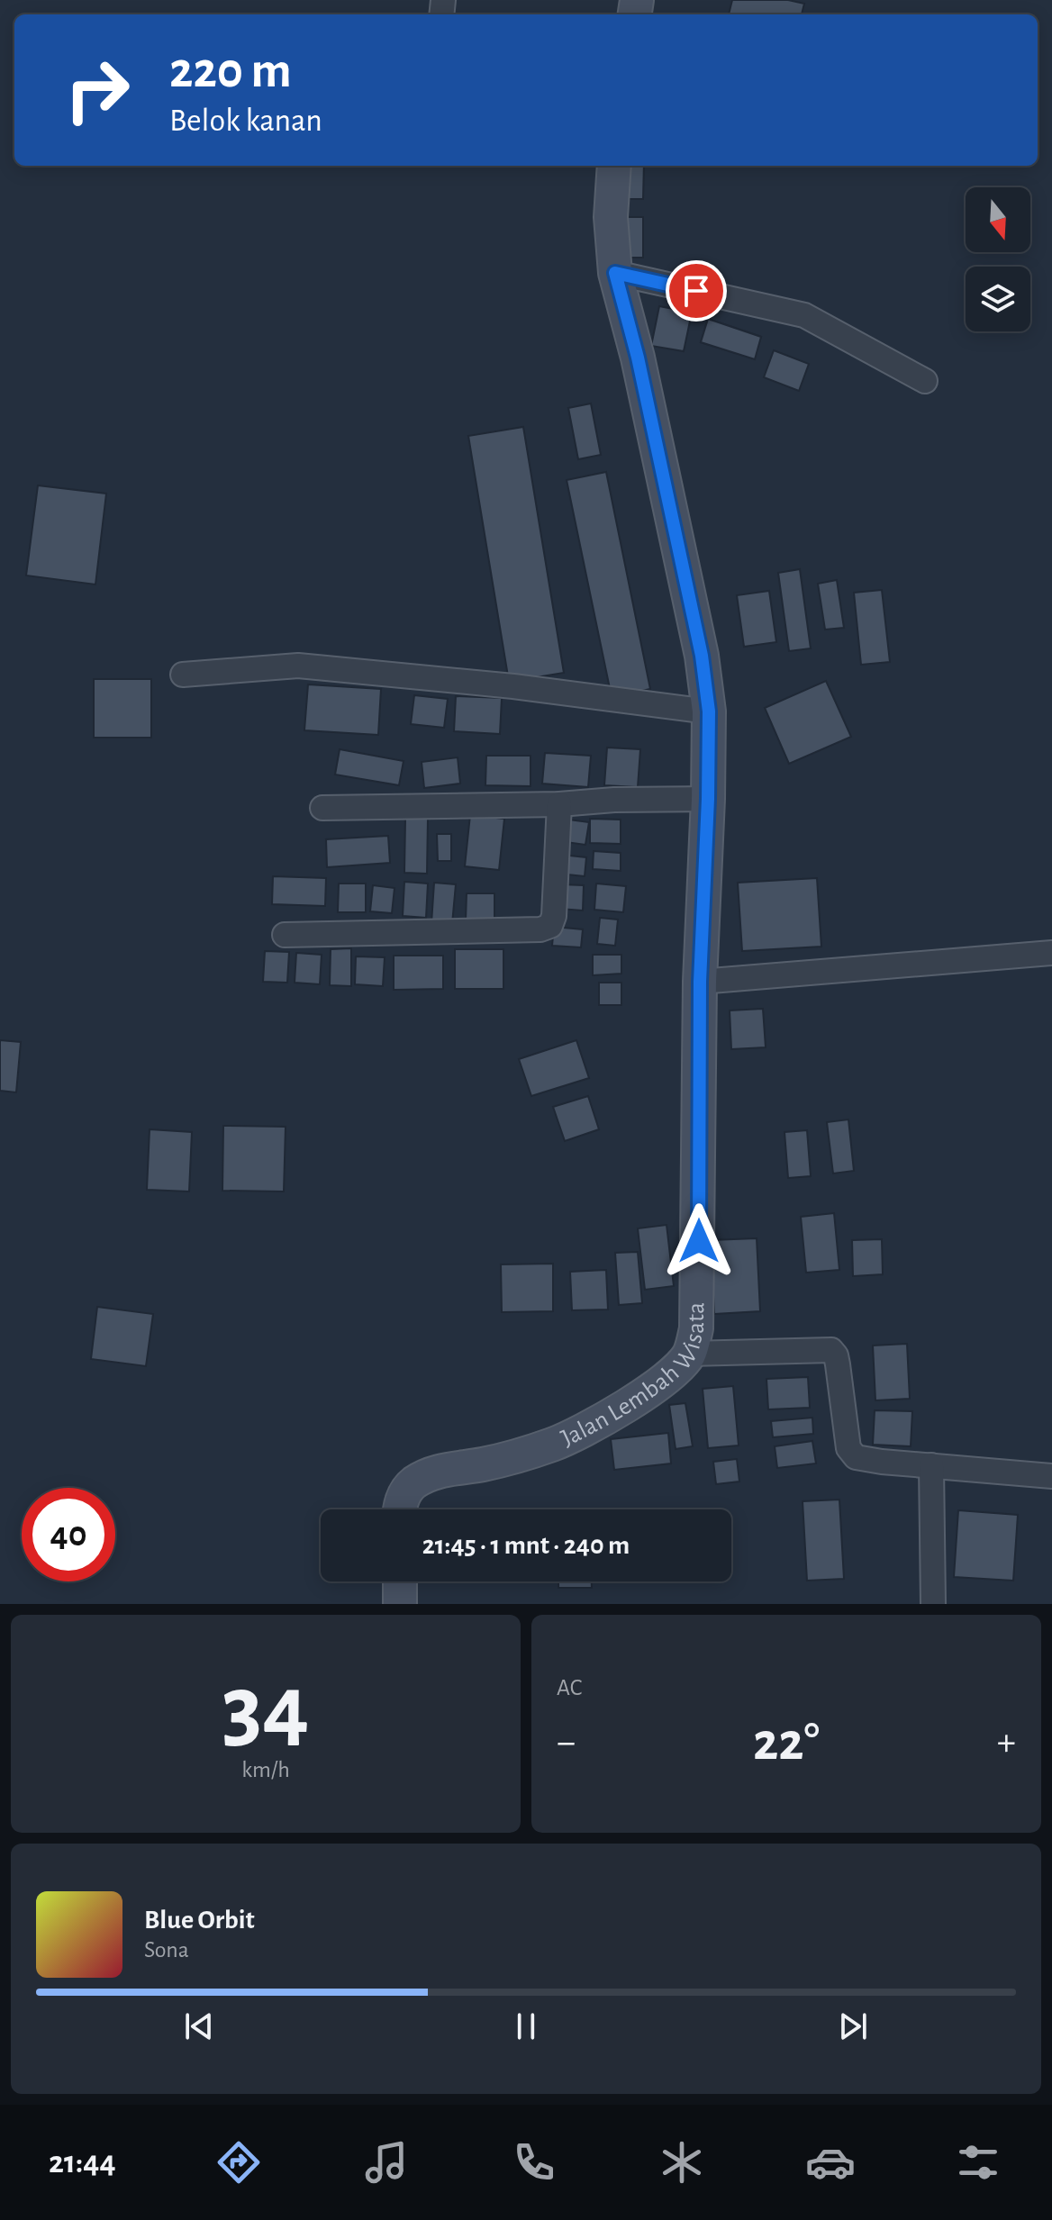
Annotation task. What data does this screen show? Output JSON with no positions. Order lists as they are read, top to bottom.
{
  "streets": {
    "street": ["Jalan Lembah Wisata"]
  },
  "north": "bottom",
  "page": {
    "turn": ["220 m", "Belok kanan"],
    "limit": "40",
    "trip": "21:45 · 1 mnt · 240 m",
    "tile": [
      ["34", "km/h"],
      "AC"
    ],
    "heat": ["−", "22°", "+"],
    "song": ["Blue Orbit", "Sona"],
    "tabs": "21:44"
  }
}
